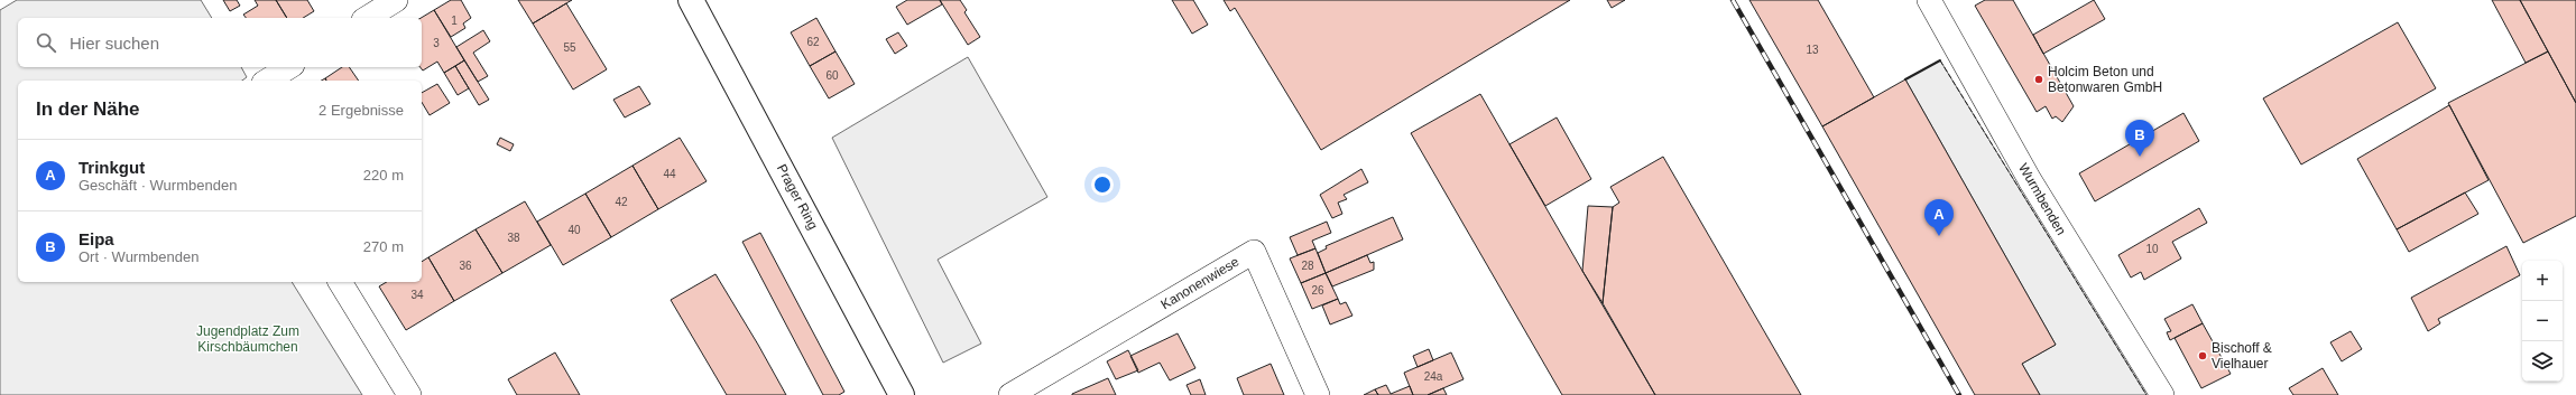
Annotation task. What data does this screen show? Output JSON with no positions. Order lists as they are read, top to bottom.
{
  "streets": {
    "main road": ["Prager Ring"],
    "street": ["Wurmbenden", "Kanonenwiese"]
  },
  "parks": ["Jugendplatz Zum Kirschbäumchen"],
  "places": ["Holcim Beton und Betonwaren GmbH", "Bischoff & Vielhauer"],
  "house_numbers": [
    "1",
    "62",
    "3",
    "55",
    "13",
    "60",
    "44",
    "42",
    "40",
    "38",
    "10",
    "36",
    "28",
    "26",
    "34",
    "24a"
  ],
  "page": {
    "search": "Hier suchen",
    "heading": ["In der Nähe", "2 Ergebnisse"],
    "pins": ["B", "A"],
    "list": [
      {
        "mark": "A",
        "name": "Trinkgut",
        "note": "Geschäft · Wurmbenden",
        "value": "220 m"
      },
      {
        "mark": "B",
        "name": "Eipa",
        "note": "Ort · Wurmbenden",
        "value": "270 m"
      }
    ],
    "map_buttons": ["+", "−"]
  }
}
